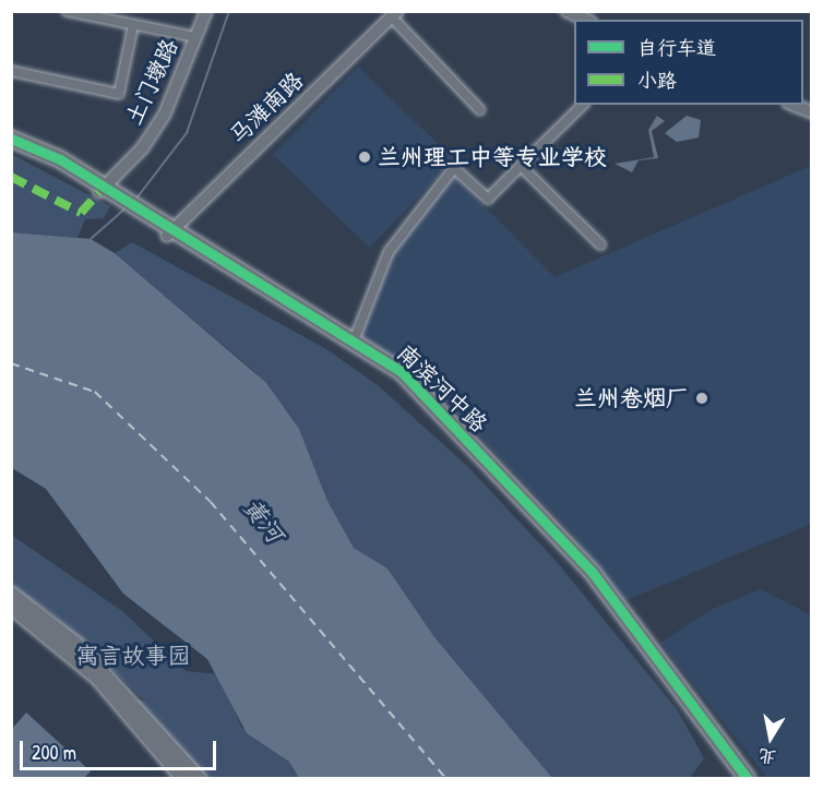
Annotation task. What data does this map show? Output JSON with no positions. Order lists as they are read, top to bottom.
{
  "streets": {
    "highway": ["南滨河中路"],
    "main road": ["土门墩路", "马滩南路"]
  },
  "crossings": [
    ["土门墩路", "南滨河中路"],
    ["马滩南路", "南滨河中路"]
  ],
  "water": ["黄河"],
  "parks": ["寓言故事园"],
  "places": ["兰州理工中等专业学校", "兰州卷烟厂"],
  "legend": ["自行车道", "小路"],
  "scale_bar": "200 m",
  "north": "bottom"
}
